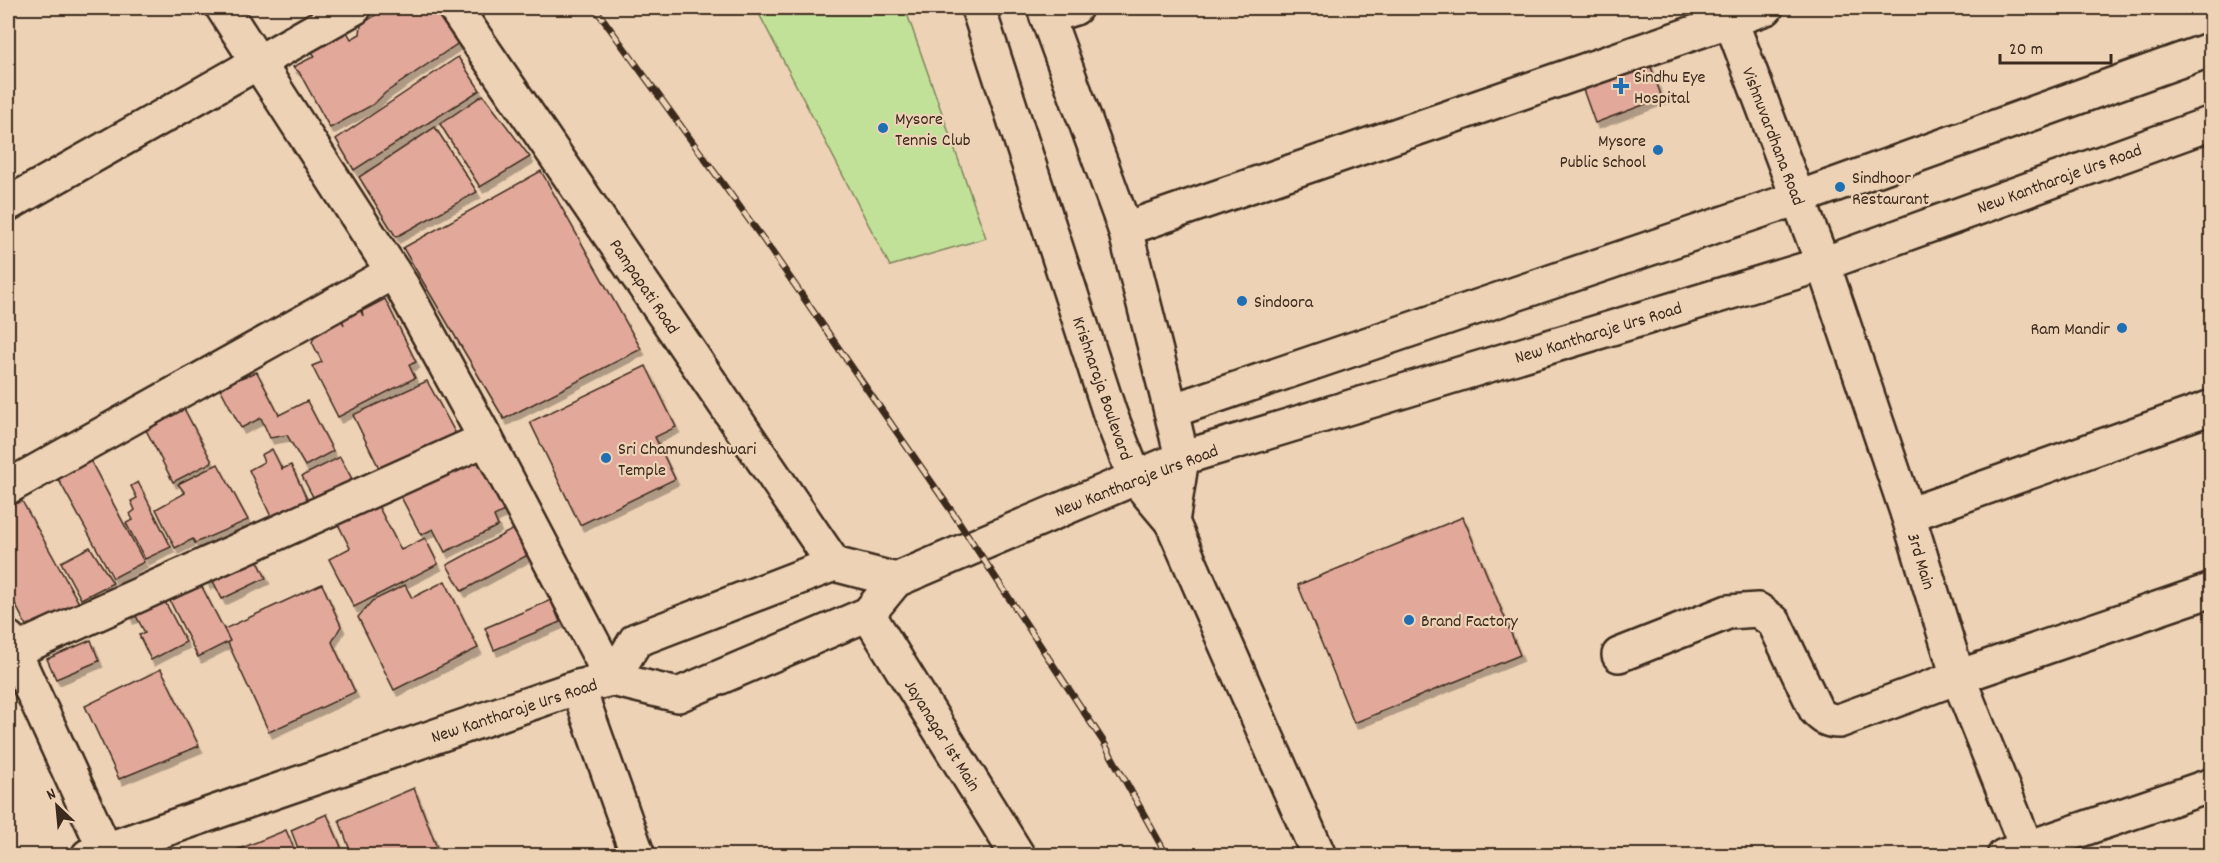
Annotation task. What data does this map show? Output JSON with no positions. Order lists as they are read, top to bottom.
{
  "streets": {
    "street": [
      "Vishnuvardhana Road",
      "New Kantharaje Urs Road",
      "Pampapati Road",
      "Krishnaraja Boulevard",
      "3rd Main",
      "Jayanagar 1st Main"
    ]
  },
  "crossings": [
    ["Vishnuvardhana Road", "New Kantharaje Urs Road"],
    ["Vishnuvardhana Road", "3rd Main"],
    ["New Kantharaje Urs Road", "Pampapati Road"],
    ["New Kantharaje Urs Road", "Krishnaraja Boulevard"],
    ["New Kantharaje Urs Road", "3rd Main"]
  ],
  "places": {
    "health": ["Sindhu Eye Hospital"],
    "other": [
      "Mysore Tennis Club",
      "Mysore Public School",
      "Sindhoor Restaurant",
      "Sindoora",
      "Ram Mandir",
      "Sri Chamundeshwari Temple",
      "Brand Factory"
    ]
  },
  "scale_bar": "20 m",
  "north": "top left"
}
